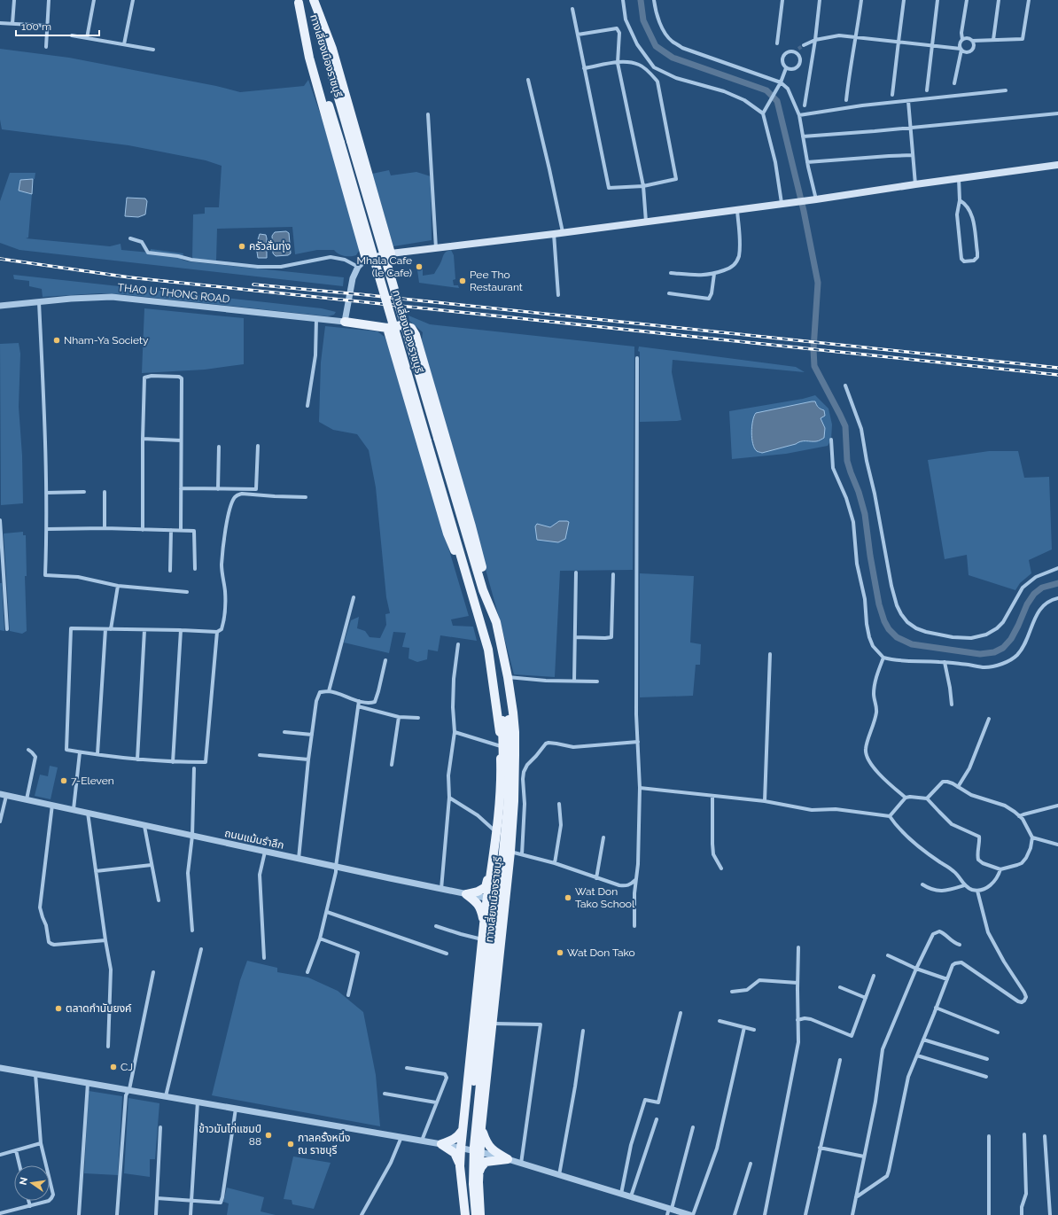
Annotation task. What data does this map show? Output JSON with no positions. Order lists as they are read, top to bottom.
{
  "streets": {
    "main road": ["ทางเลี่ยงเมืองราชบุรี"],
    "street": ["THAO U THONG ROAD", "ถนนแม้นรำลึก"]
  },
  "crossings": [
    ["ทางเลี่ยงเมืองราชบุรี", "ถนนแม้นรำลึก"]
  ],
  "places": [
    "ครัวลั่นทุ่ง",
    "Mhala Cafe (le Cafe)",
    "Pee Tho Restaurant",
    "Nham-Ya Society",
    "7-Eleven",
    "Wat Don Tako School",
    "Wat Don Tako",
    "ตลาดกำนันยงค์",
    "CJ",
    "ข้าวมันไก่แชมป์ 88",
    "กาลครั้งหนึ่ง ณ ราชบุรี"
  ],
  "scale_bar": "100 m",
  "north": "left"
}
